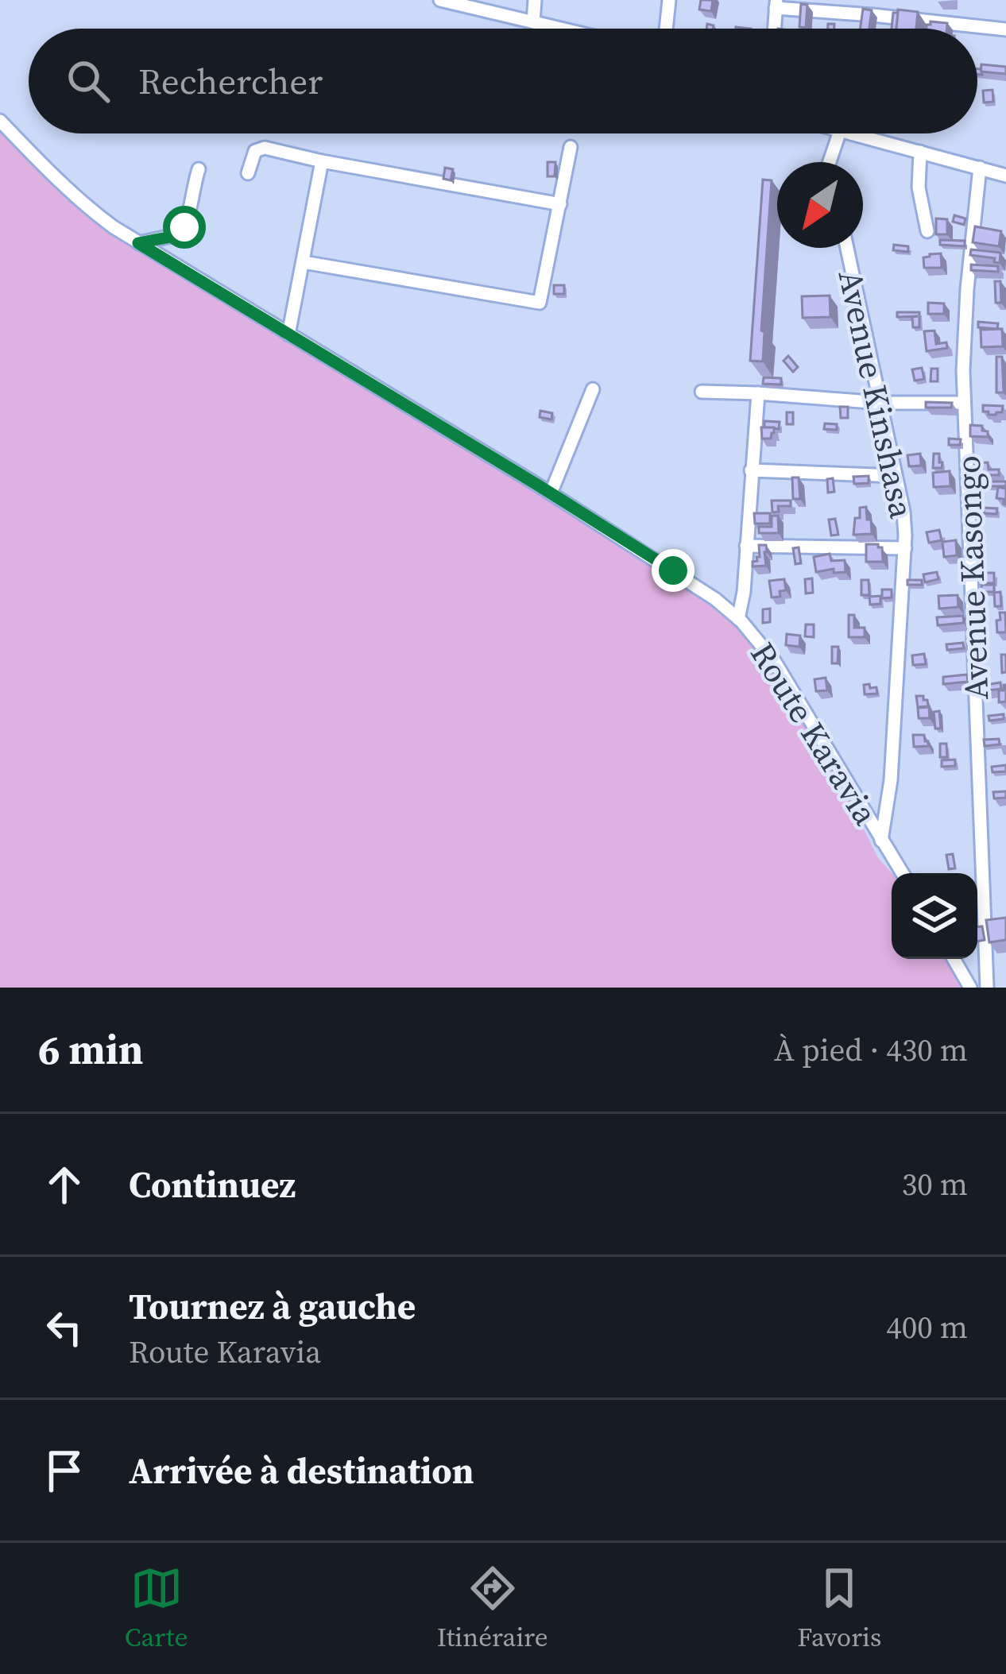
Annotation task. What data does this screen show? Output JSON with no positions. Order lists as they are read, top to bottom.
{
  "streets": {
    "street": ["Avenue Kinshasa", "Avenue Kasongo", "Route Karavia"]
  },
  "crossings": [
    ["Avenue Kinshasa", "Route Karavia"]
  ],
  "north": "bottom left",
  "page": {
    "search": "Rechercher",
    "heading": ["6 min", "À pied · 430 m"],
    "list": [
      ["Continuez", "30 m"],
      ["Tournez à gauche", "Route Karavia", "400 m"],
      "Arrivée à destination"
    ],
    "nav": ["Carte", "Itinéraire", "Favoris"]
  }
}
